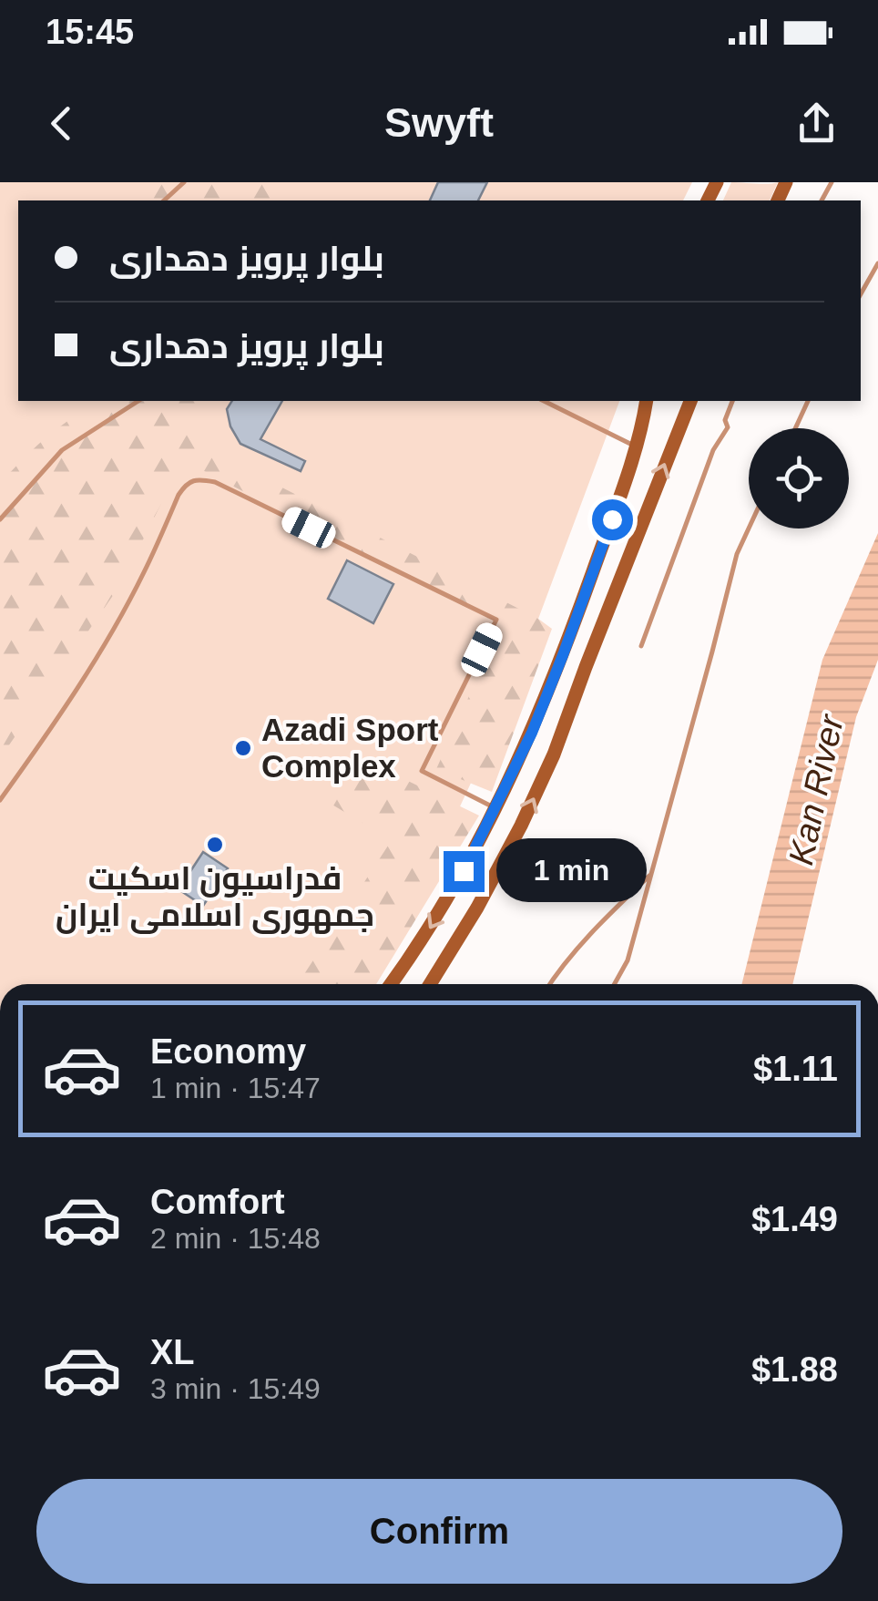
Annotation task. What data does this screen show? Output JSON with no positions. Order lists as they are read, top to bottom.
{
  "water": ["Kan River"],
  "places": ["Azadi Sport Complex", "فدراسیون اسکیت جمهوری اسلامی ایران"],
  "page": {
    "status": "15:45",
    "header": "Swyft",
    "banner": ["بلوار پرویز دهداری", "بلوار پرویز دهداری"],
    "bubble": "1 min",
    "list": [
      {
        "name": "Economy",
        "note": "1 min · 15:47",
        "value": "$1.11"
      },
      {
        "name": "Comfort",
        "note": "2 min · 15:48",
        "value": "$1.49"
      },
      {
        "name": "XL",
        "note": "3 min · 15:49",
        "value": "$1.88"
      }
    ],
    "buttons": "Confirm"
  }
}
